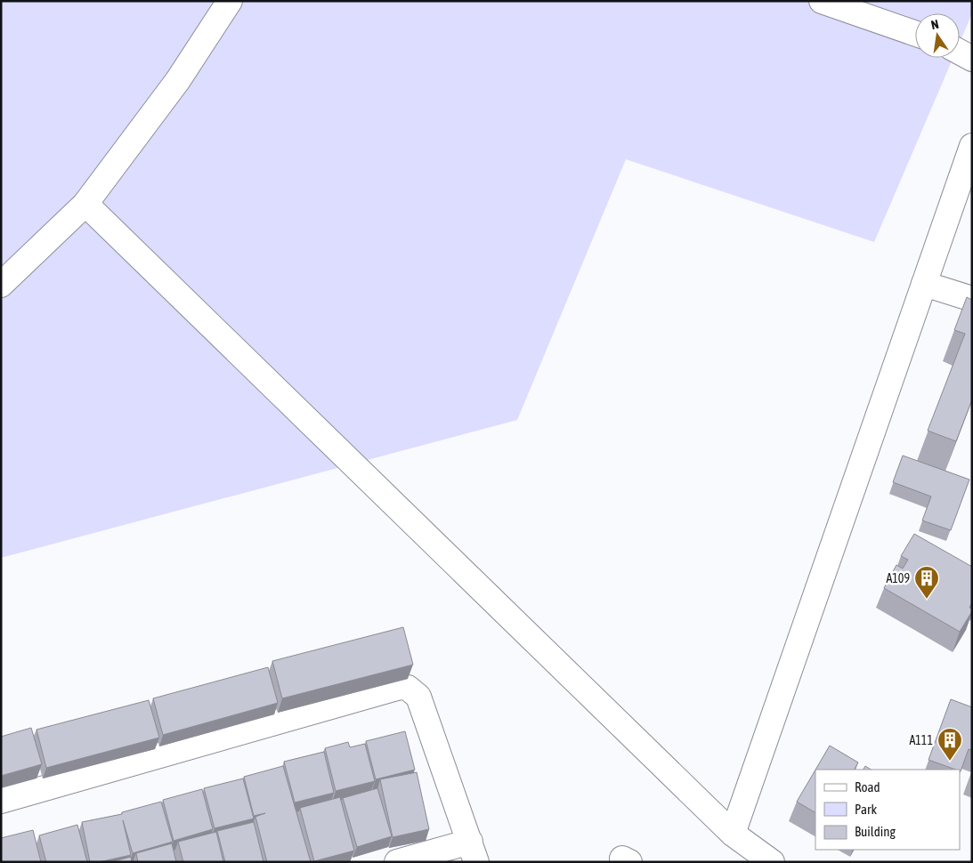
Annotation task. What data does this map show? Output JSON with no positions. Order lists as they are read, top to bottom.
{
  "places": {
    "building": ["A109", "A111"]
  },
  "legend": ["Road", "Park", "Building"],
  "north": "top"
}
